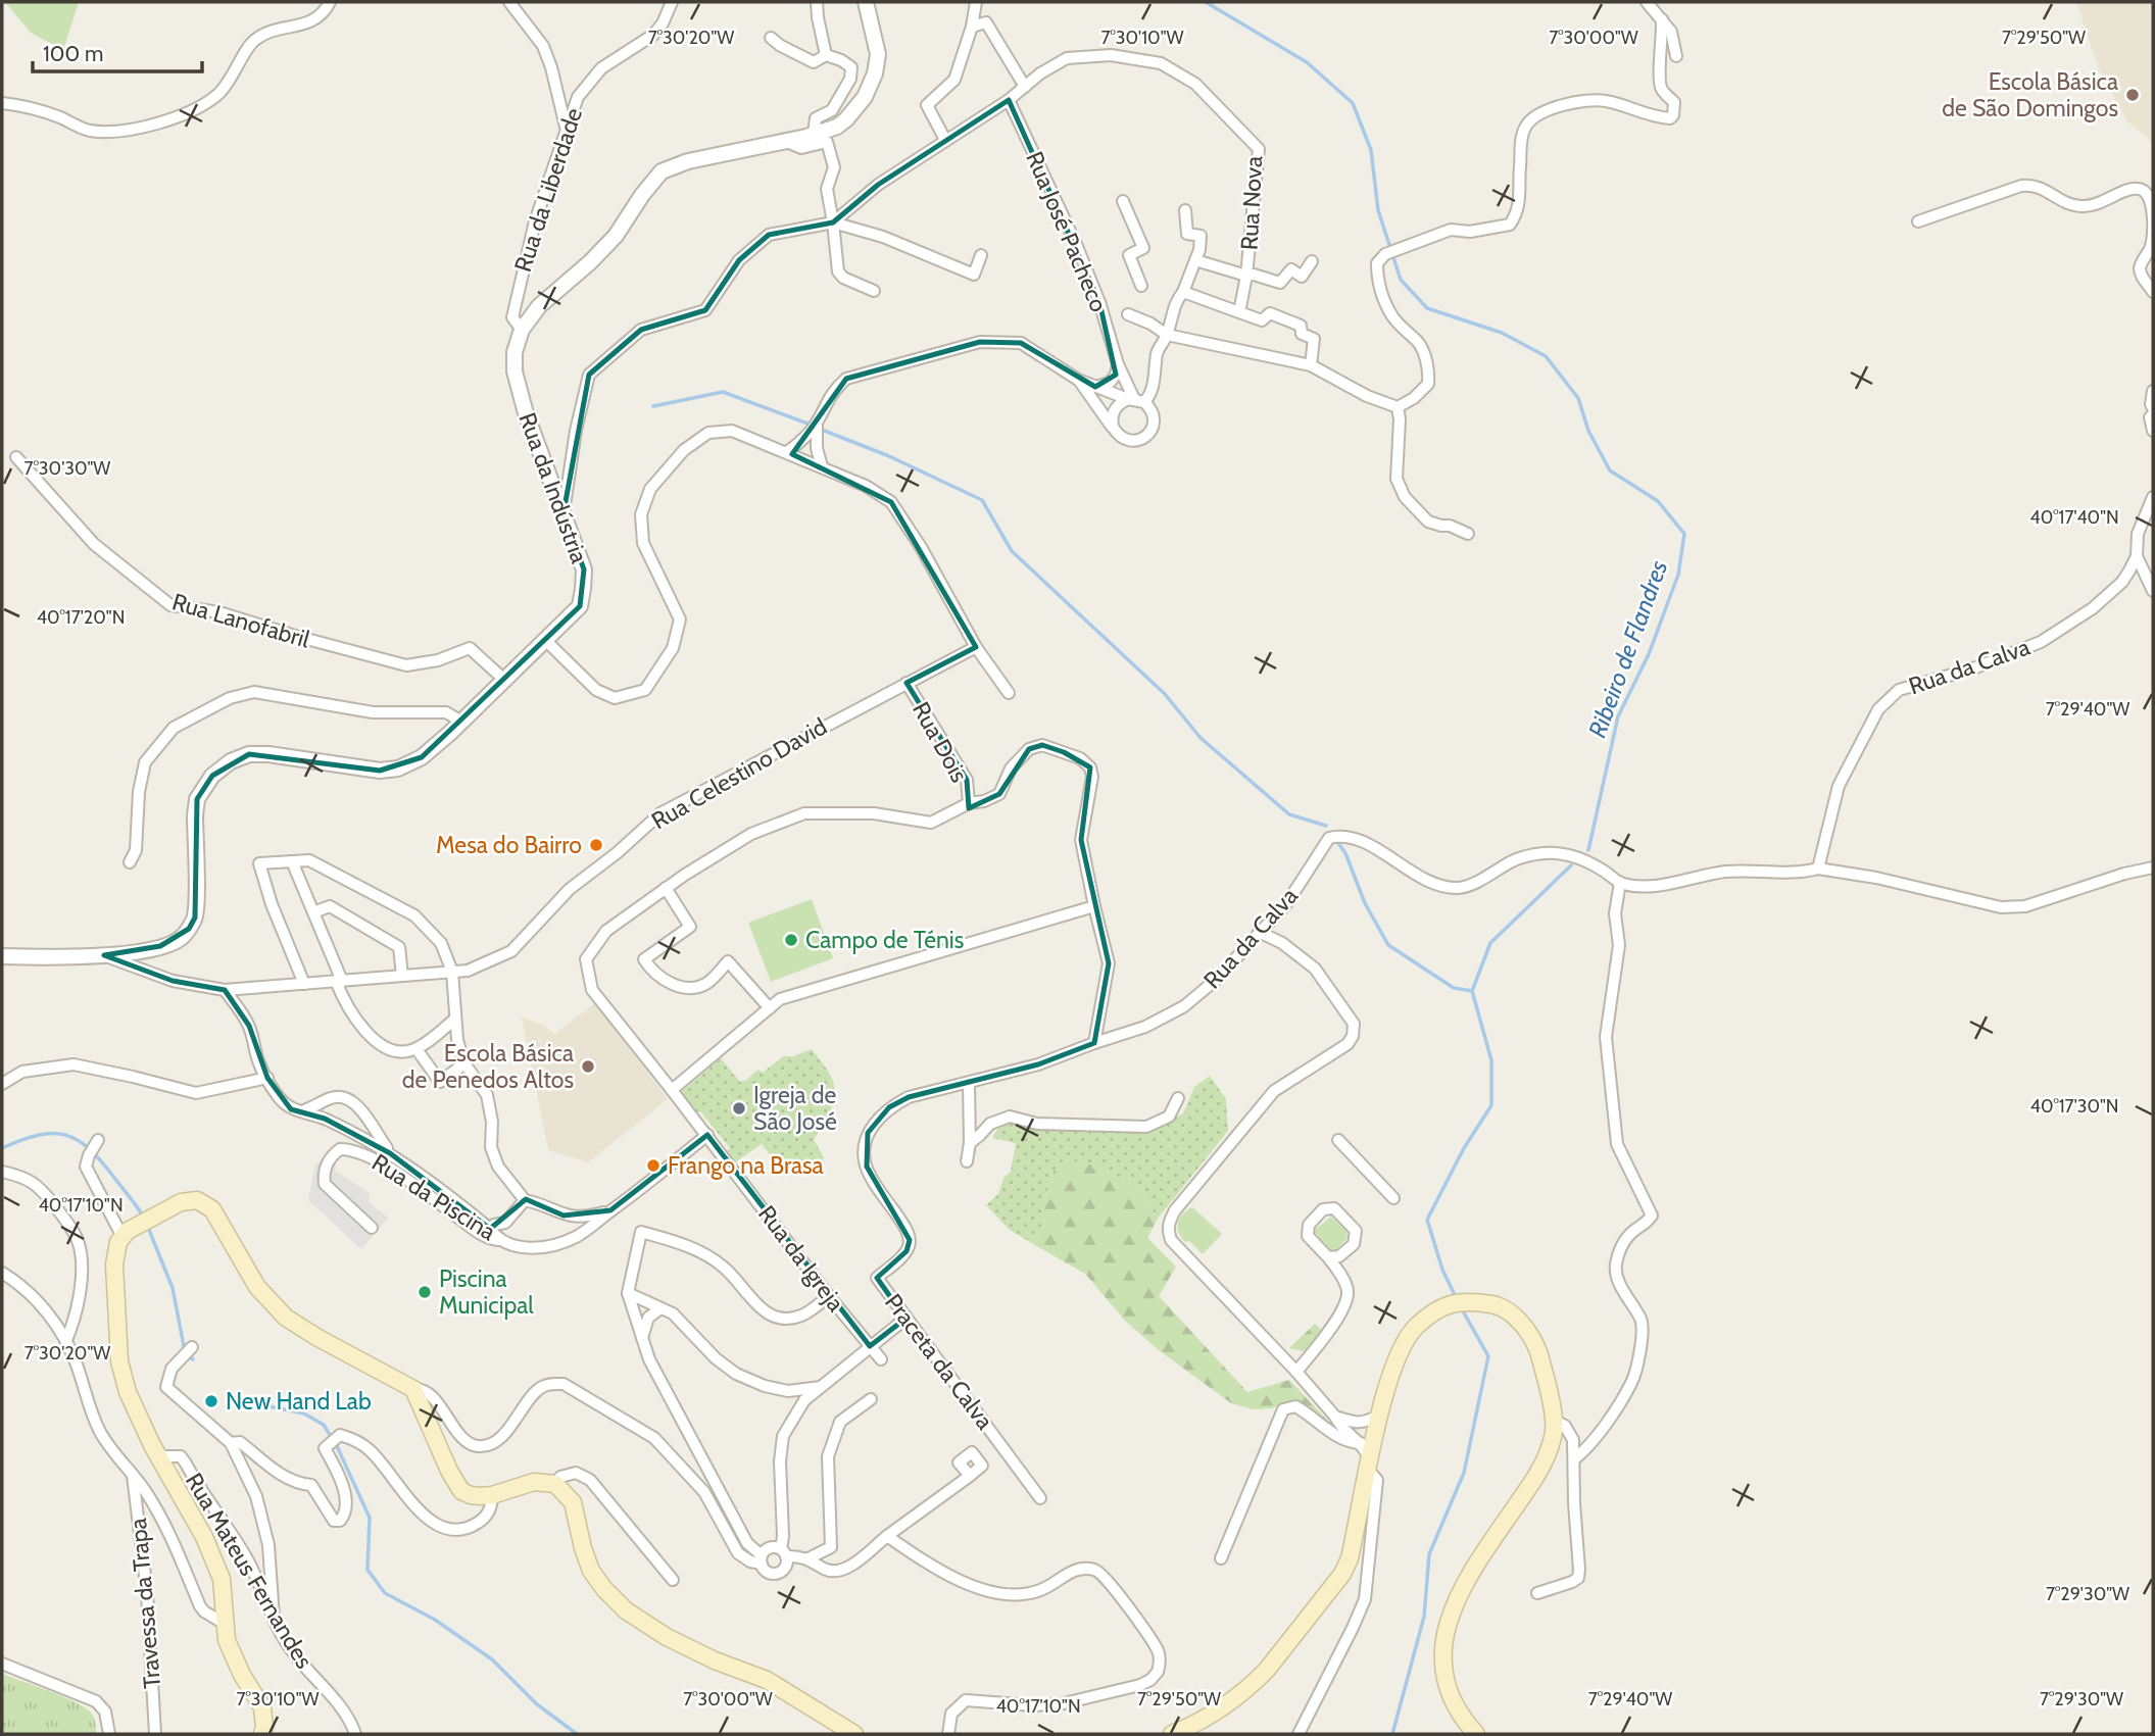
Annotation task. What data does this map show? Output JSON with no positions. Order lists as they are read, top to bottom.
{
  "streets": {
    "street": [
      "Rua da Liberdade",
      "Rua Nova",
      "Rua José Pacheco",
      "Rua da Indústria",
      "Rua Lanofabril",
      "Rua da Calva",
      "Rua Dois",
      "Rua Celestino David",
      "Rua da Piscina",
      "Rua da Igreja",
      "Praceta da Calva",
      "Rua Mateus Fernandes",
      "Travessa da Trapa"
    ]
  },
  "crossings": [
    ["Rua da Liberdade", "Rua da Indústria"],
    ["Rua Nova", "Rua José Pacheco"],
    ["Rua da Indústria", "Rua Lanofabril"],
    ["Rua da Indústria", "Rua Celestino David"],
    ["Rua da Calva", "Rua da Igreja"],
    ["Rua da Calva", "Praceta da Calva"],
    ["Rua Dois", "Rua Celestino David"],
    ["Rua Dois", "Rua da Igreja"]
  ],
  "water": ["Ribeiro de Flandres"],
  "places": [
    "Escola Básica de São Domingos",
    "Mesa do Bairro",
    "Campo de Ténis",
    "Escola Básica de Penedos Altos",
    "Igreja de São José",
    "Frango na Brasa",
    "Piscina Municipal",
    "New Hand Lab"
  ],
  "scale_bar": "100 m",
  "coordinates": [
    "7°30'20\"W",
    "7°30'10\"W",
    "7°30'00\"W",
    "7°29'50\"W",
    "7°30'30\"W",
    "40°17'40\"N",
    "40°17'20\"N",
    "7°29'40\"W",
    "40°17'30\"N",
    "40°17'10\"N",
    "7°29'30\"W"
  ]
}
